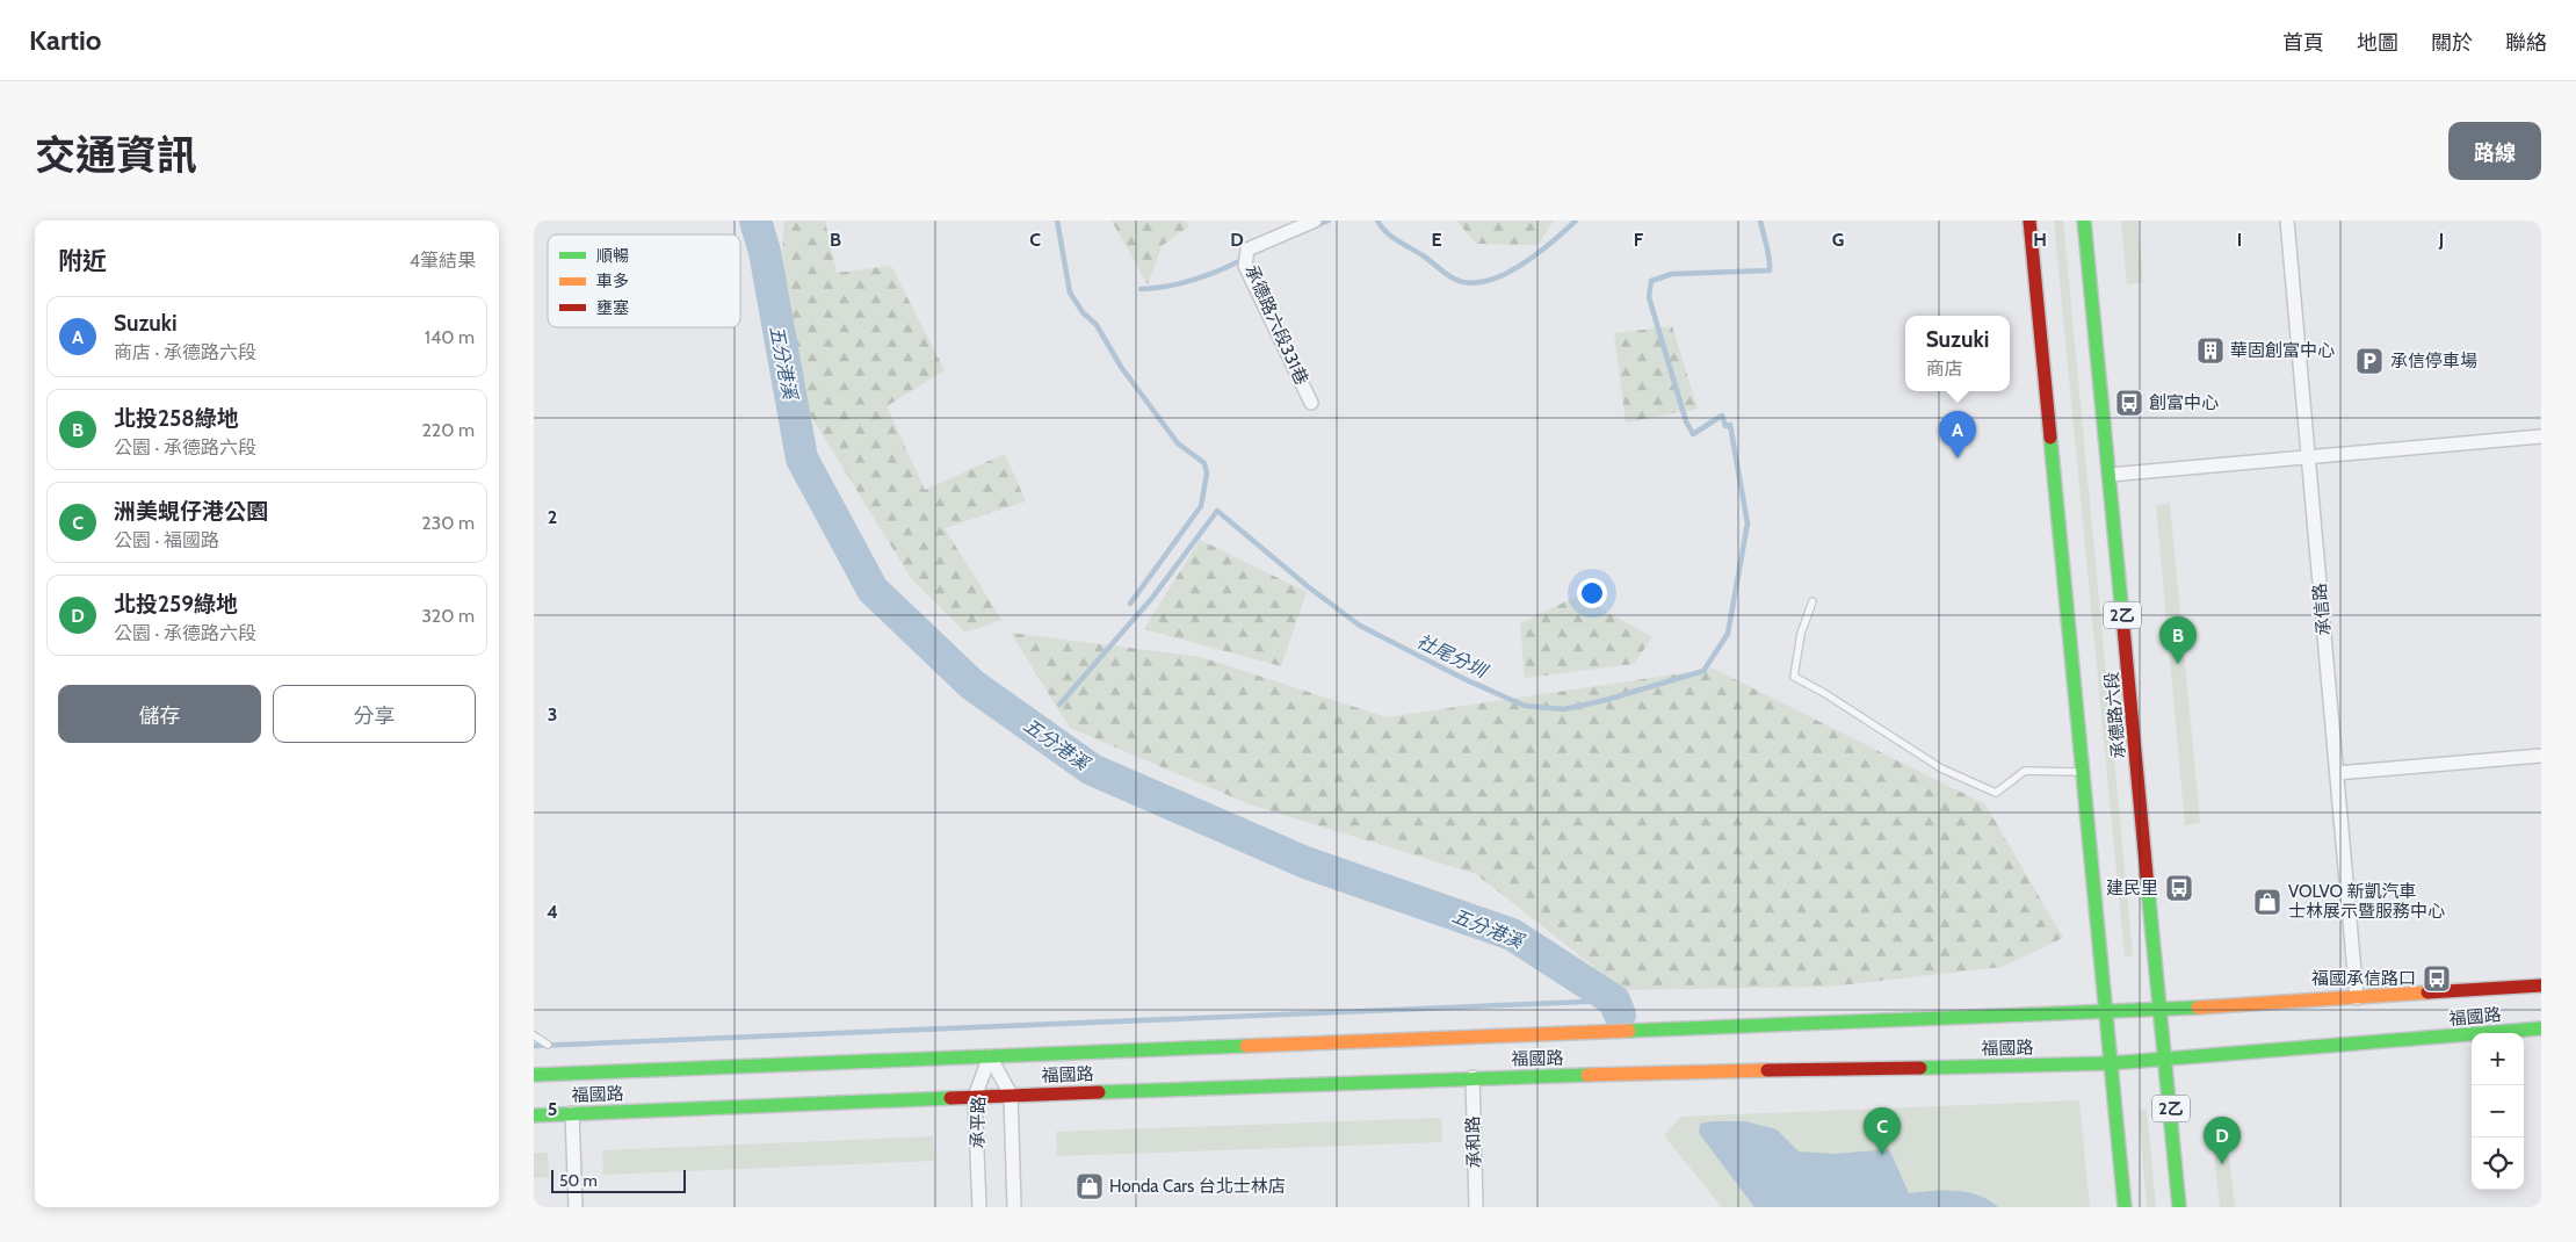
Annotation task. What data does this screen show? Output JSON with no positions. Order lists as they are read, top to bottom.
{
  "streets": {
    "street": [
      "承德路六段331巷",
      "承信路",
      "2乙",
      "承德路六段",
      "福國路",
      "承平路",
      "承和路"
    ]
  },
  "crossings": [
    ["承信路", "福國路"],
    ["承德路六段", "福國路"],
    ["福國路", "承平路"],
    ["福國路", "承和路"]
  ],
  "water": ["五分港溪", "社尾分圳"],
  "places": {
    "building": ["華固創富中心"],
    "parking": ["承信停車場"],
    "bus stop": ["創富中心", "建民里", "福國承信路口"],
    "shop": ["VOLVO 新凱汽車 士林展示暨服務中心", "Honda Cars 台北士林店"]
  },
  "legend": ["順暢", "車多", "壅塞"],
  "scale_bar": "50 m",
  "page": {
    "header": "Kartio",
    "nav": [
      "首頁",
      "地圖",
      "關於",
      "聯絡"
    ],
    "title": "交通資訊",
    "buttons": [
      "路線",
      ["儲存", "分享"]
    ],
    "heading": ["附近", "4筆結果"],
    "list": [
      {
        "mark": "A",
        "name": "Suzuki",
        "note": "商店 · 承德路六段",
        "value": "140 m"
      },
      {
        "mark": "B",
        "name": "北投258綠地",
        "note": "公園 · 承德路六段",
        "value": "220 m"
      },
      {
        "mark": "C",
        "name": "洲美蜆仔港公園",
        "note": "公園 · 福國路",
        "value": "230 m"
      },
      {
        "mark": "D",
        "name": "北投259綠地",
        "note": "公園 · 承德路六段",
        "value": "320 m"
      }
    ],
    "popup": ["Suzuki", "商店"],
    "pins": [
      "A",
      "B",
      "C",
      "D"
    ],
    "map_buttons": ["+", "−"],
    "scale": "50 m"
  },
  "grid": {
    "columns": [
      "B",
      "C",
      "D",
      "E",
      "F",
      "G",
      "H",
      "I",
      "J"
    ],
    "rows": [
      "2",
      "3",
      "4",
      "5"
    ]
  }
}
